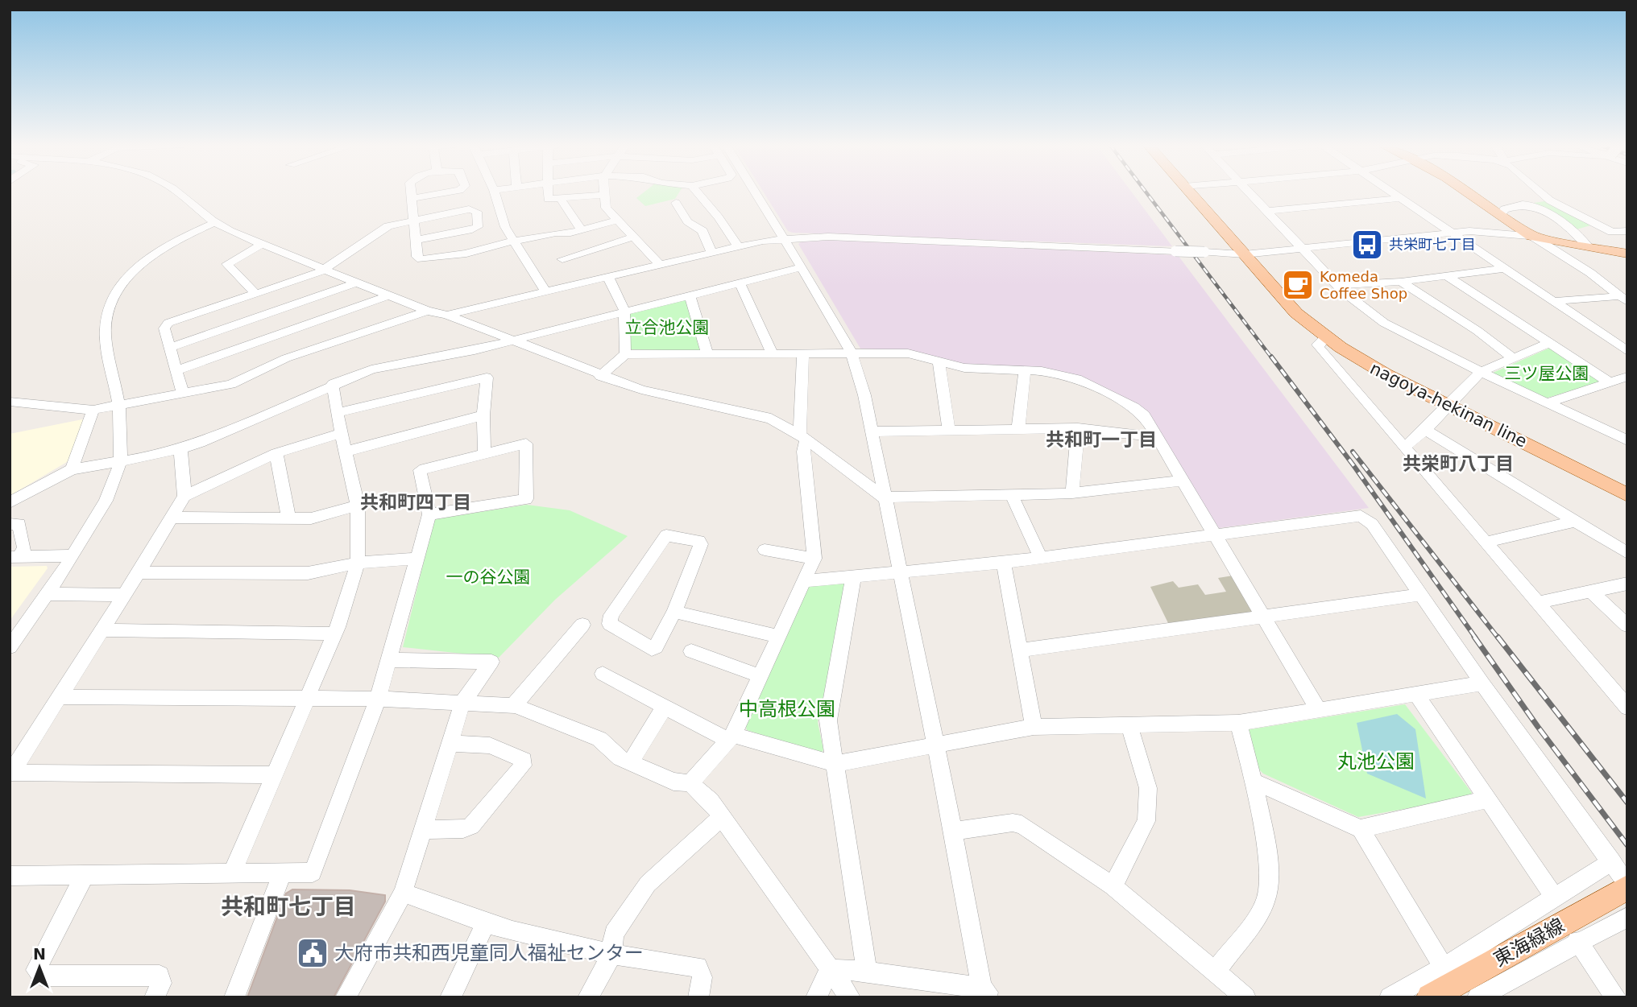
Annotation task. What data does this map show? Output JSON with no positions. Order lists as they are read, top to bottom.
{
  "streets": {
    "main road": ["nagoya-hekinan line", "東海緑線"]
  },
  "districts": [
    "共和町一丁目",
    "共栄町八丁目",
    "共和町四丁目",
    "共和町七丁目"
  ],
  "parks": [
    "立合池公園",
    "三ツ屋公園",
    "一の谷公園",
    "中高根公園",
    "丸池公園"
  ],
  "places": {
    "bus stop": ["共栄町七丁目"],
    "cafe": ["Komeda Coffee Shop"],
    "public building": ["大府市共和西児童同人福祉センター"]
  },
  "north": "top"
}
